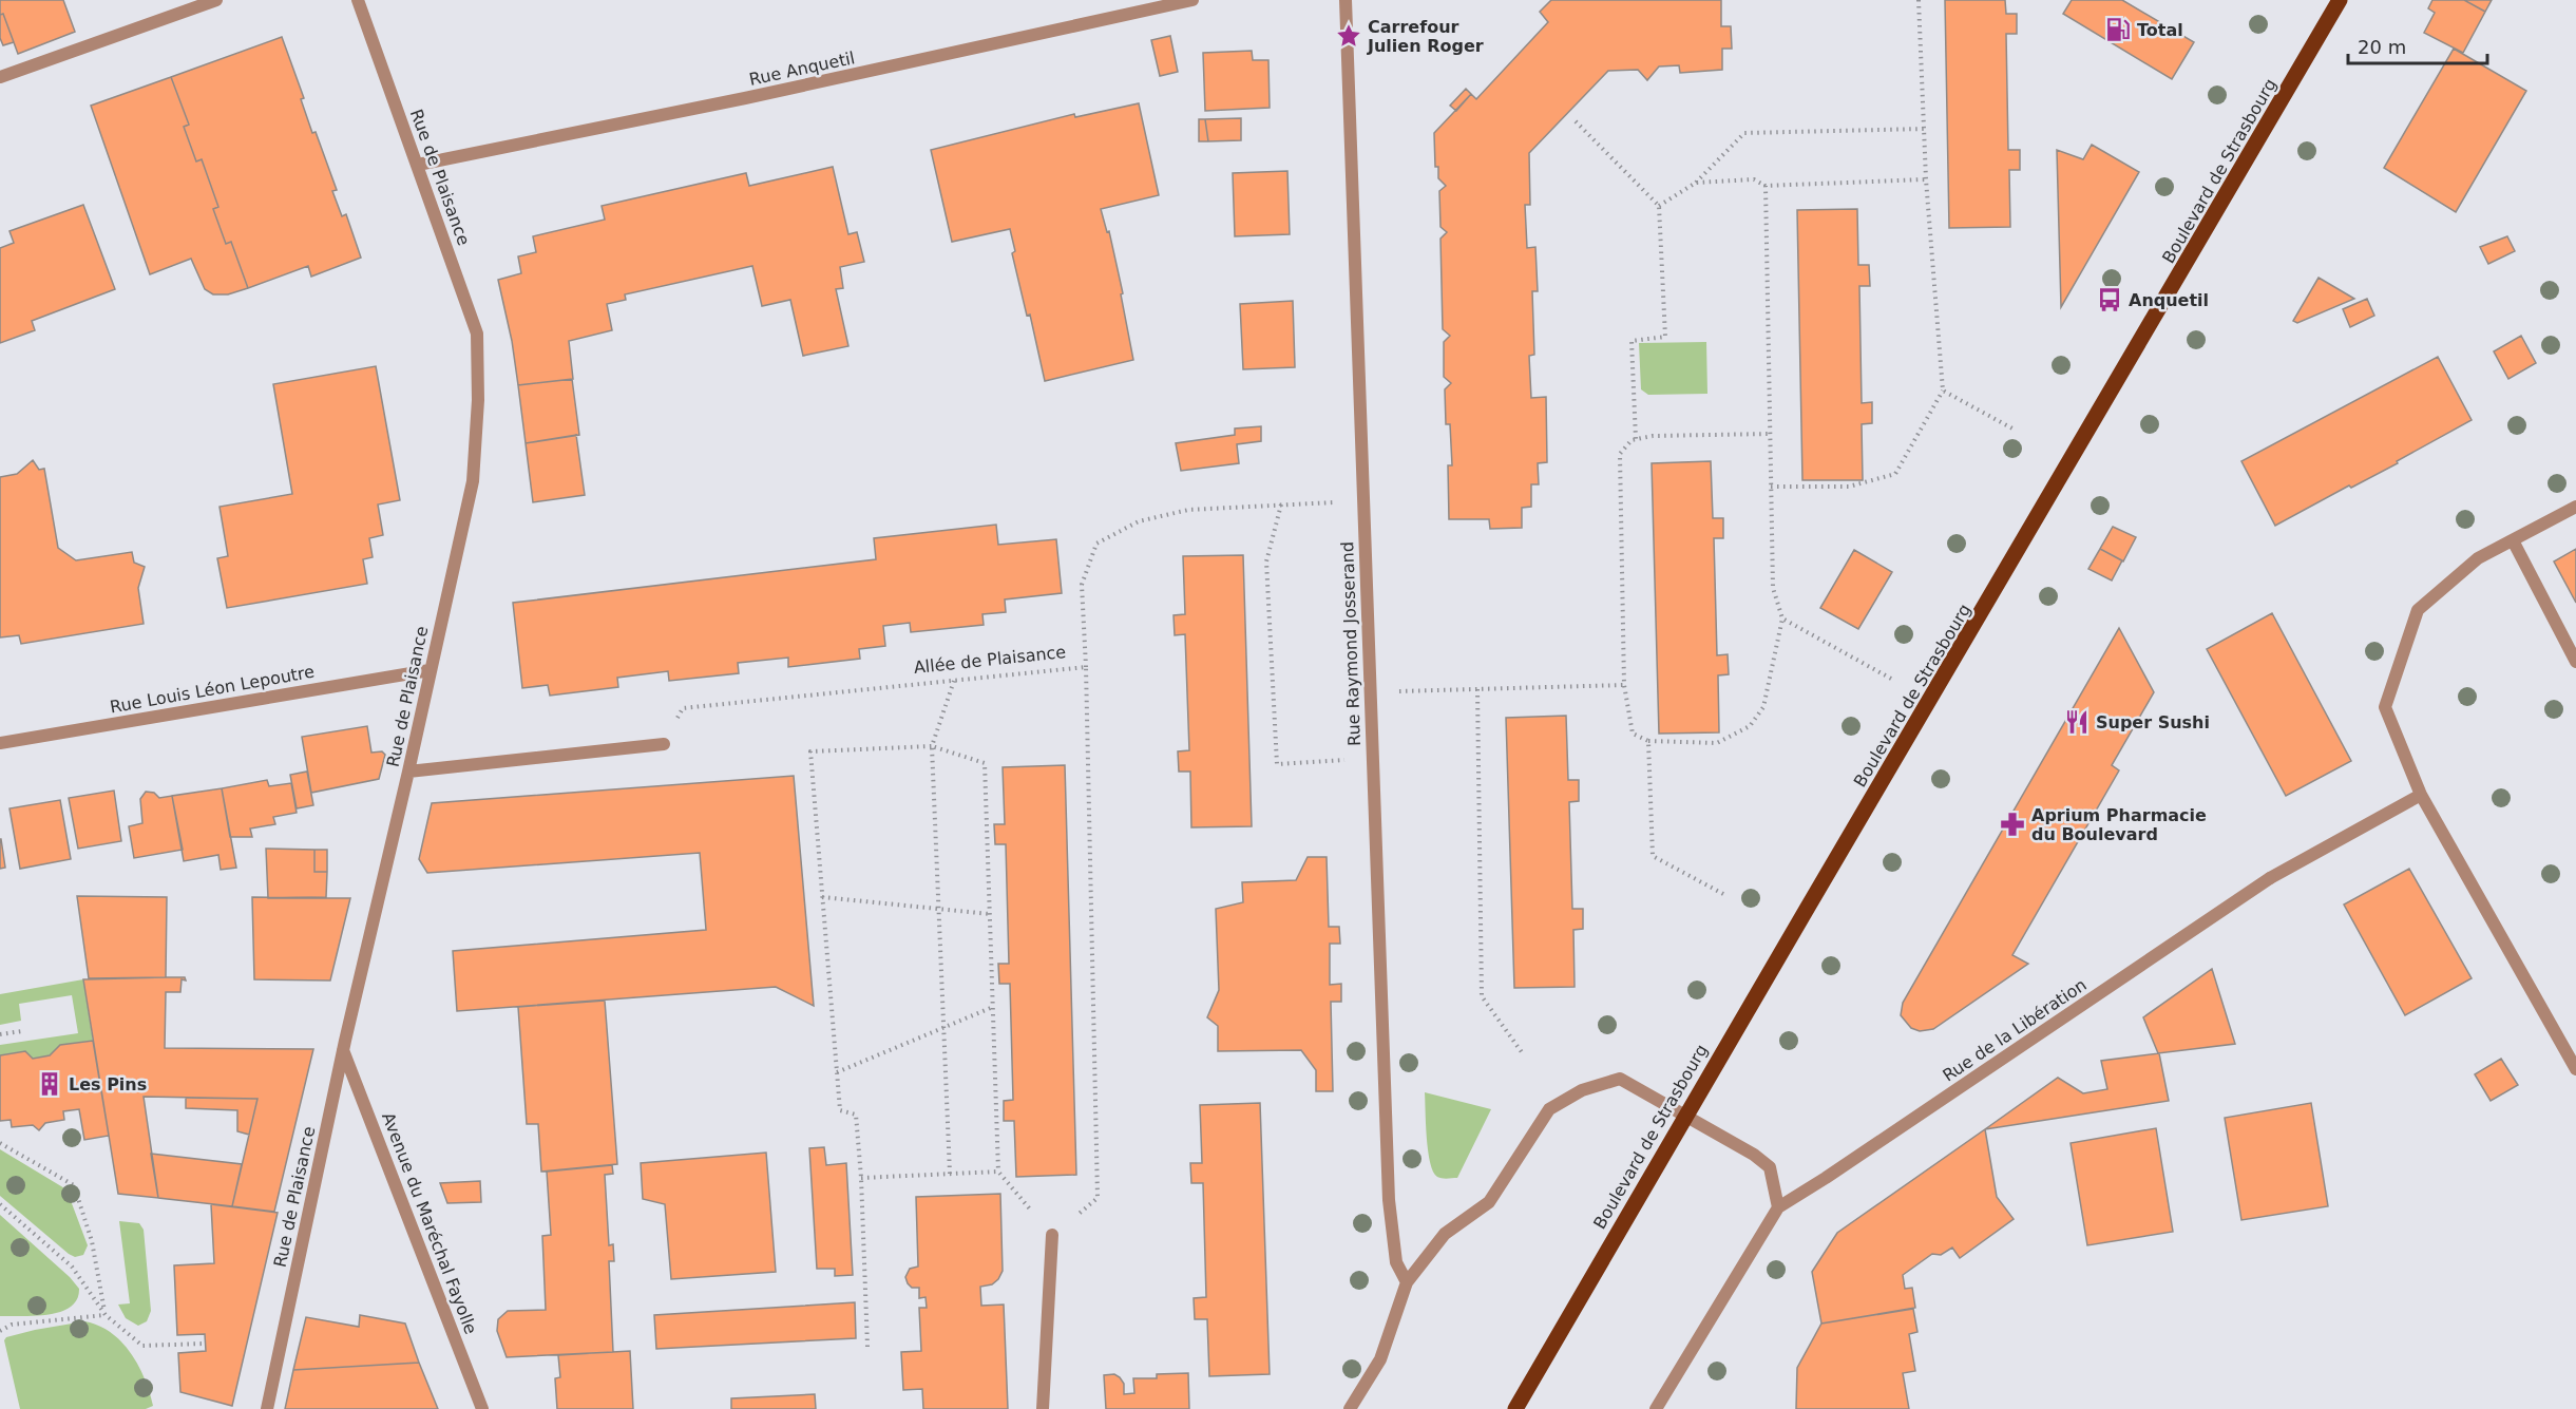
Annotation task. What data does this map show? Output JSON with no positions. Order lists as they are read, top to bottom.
{
  "streets": {
    "main road": ["Boulevard de Strasbourg"],
    "street": [
      "Rue Anquetil",
      "Rue de Plaisance",
      "Rue Raymond Josserand",
      "Rue Louis Léon Lepoutre",
      "Rue de la Libération",
      "Avenue du Maréchal Fayolle"
    ],
    "path": ["Allée de Plaisance"]
  },
  "crossings": [
    ["Rue Anquetil", "Rue de Plaisance"],
    ["Rue de Plaisance", "Rue Louis Léon Lepoutre"],
    ["Rue de Plaisance", "Avenue du Maréchal Fayolle"]
  ],
  "places": {
    "fuel station": ["Total"],
    "place": ["Carrefour Julien Roger"],
    "bus stop": ["Anquetil"],
    "restaurant": ["Super Sushi"],
    "pharmacy": ["Aprium Pharmacie du Boulevard"],
    "building": ["Les Pins"]
  },
  "scale_bar": "20 m"
}
